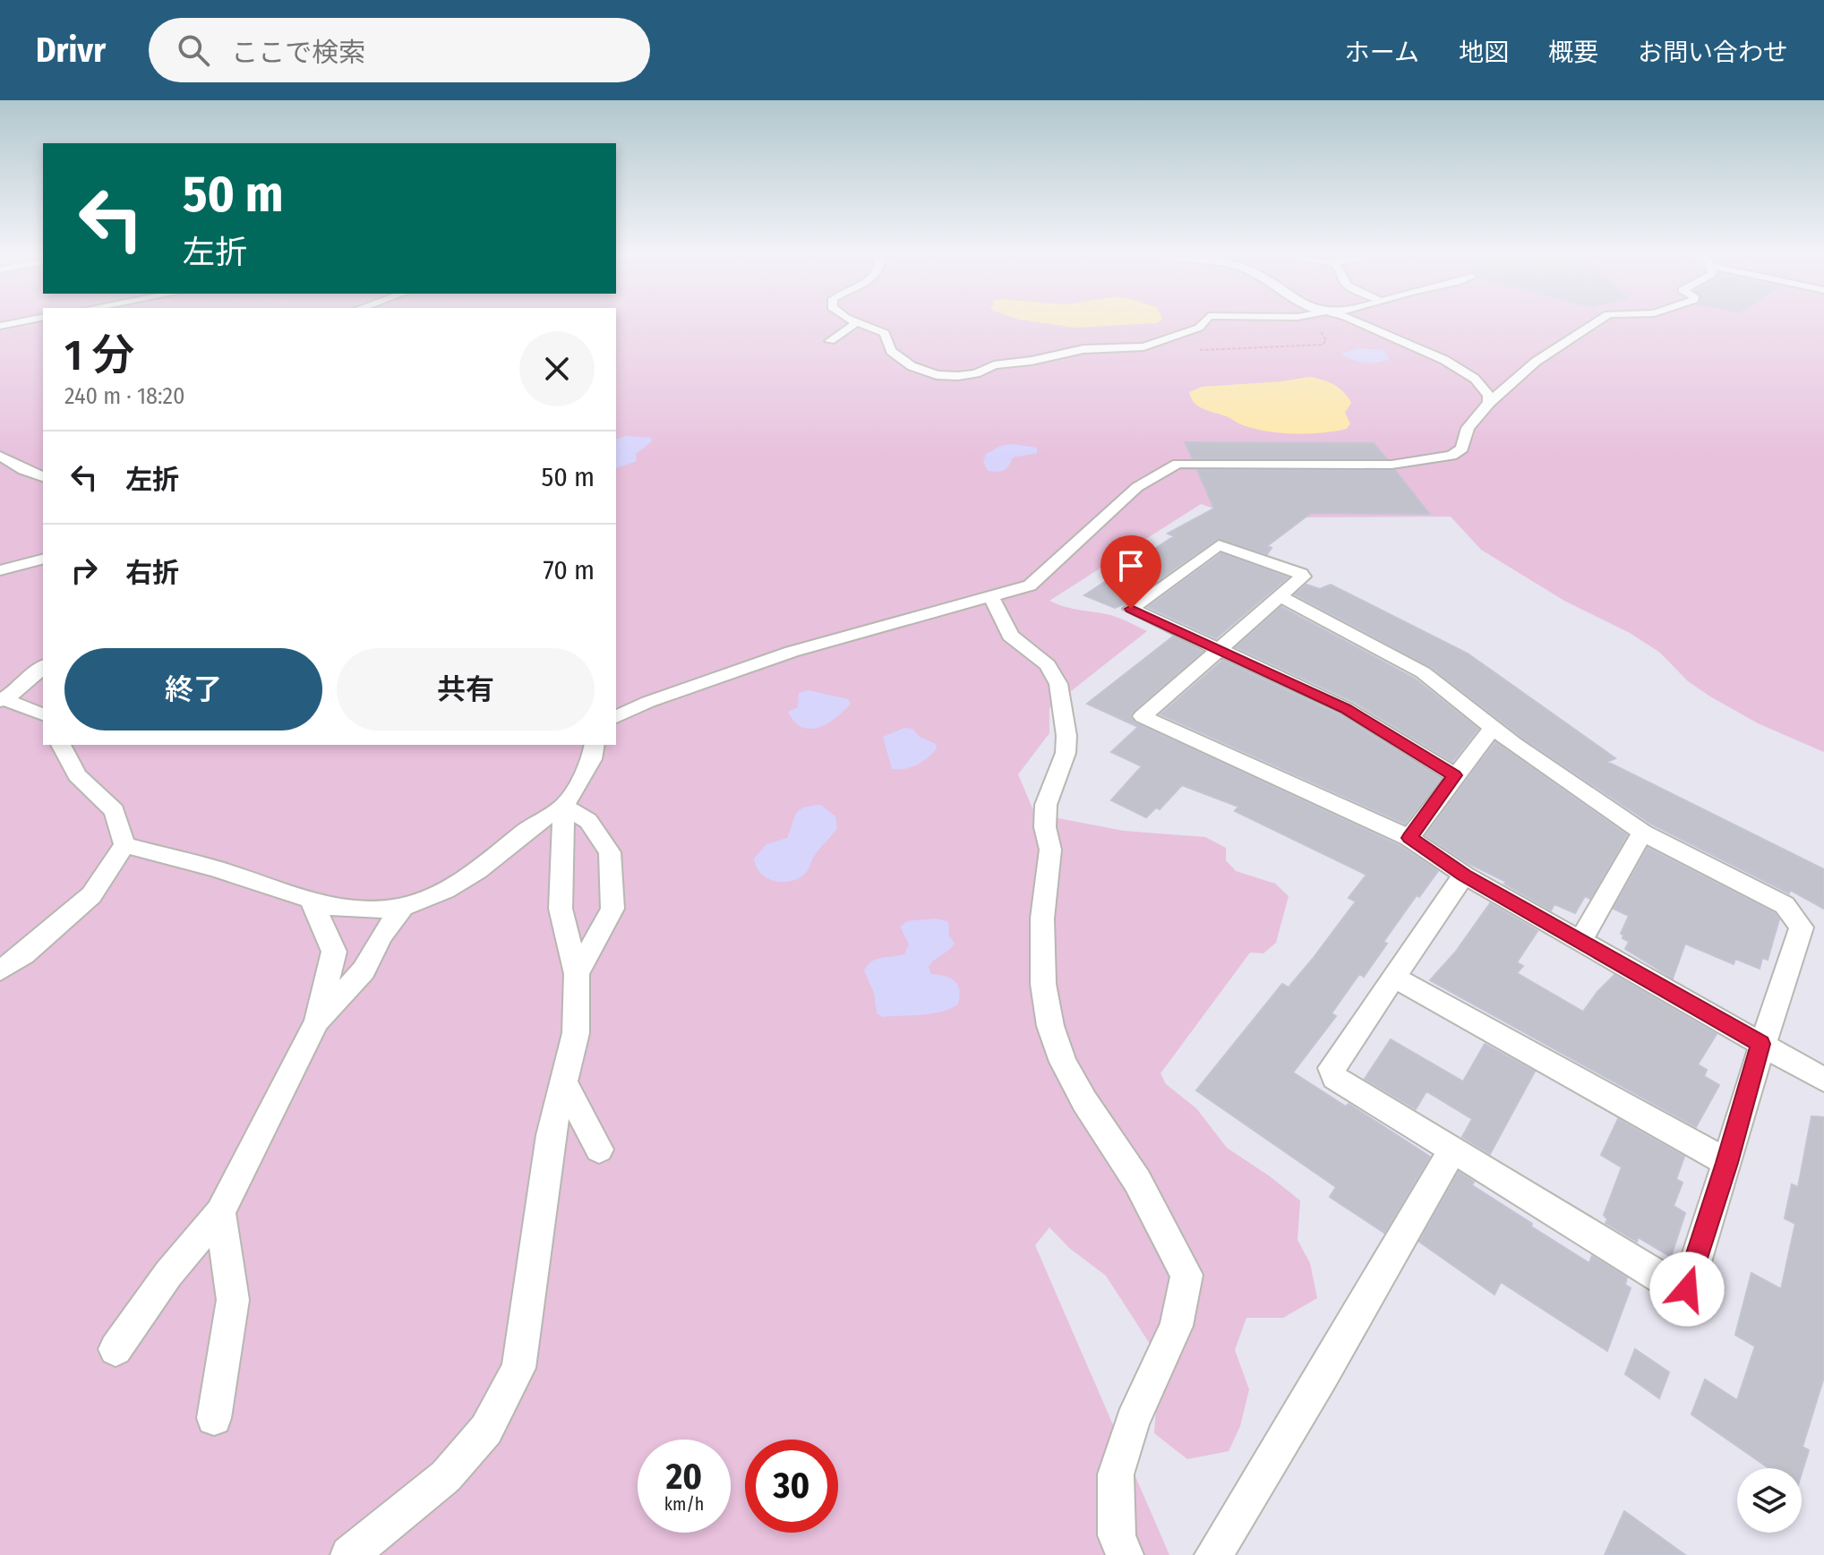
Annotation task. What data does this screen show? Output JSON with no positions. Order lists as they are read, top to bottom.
{
  "page": {
    "header": "Drivr",
    "search": "ここで検索",
    "nav": [
      "ホーム",
      "地図",
      "概要",
      "お問い合わせ"
    ],
    "turn": ["50 m", "左折"],
    "heading": ["1 分", "240 m · 18:20"],
    "list": [
      {
        "name": "左折",
        "value": "50 m"
      },
      {
        "name": "右折",
        "value": "70 m"
      }
    ],
    "buttons": ["終了", "共有"],
    "speed": "20 km/h",
    "limit": "30"
  }
}
